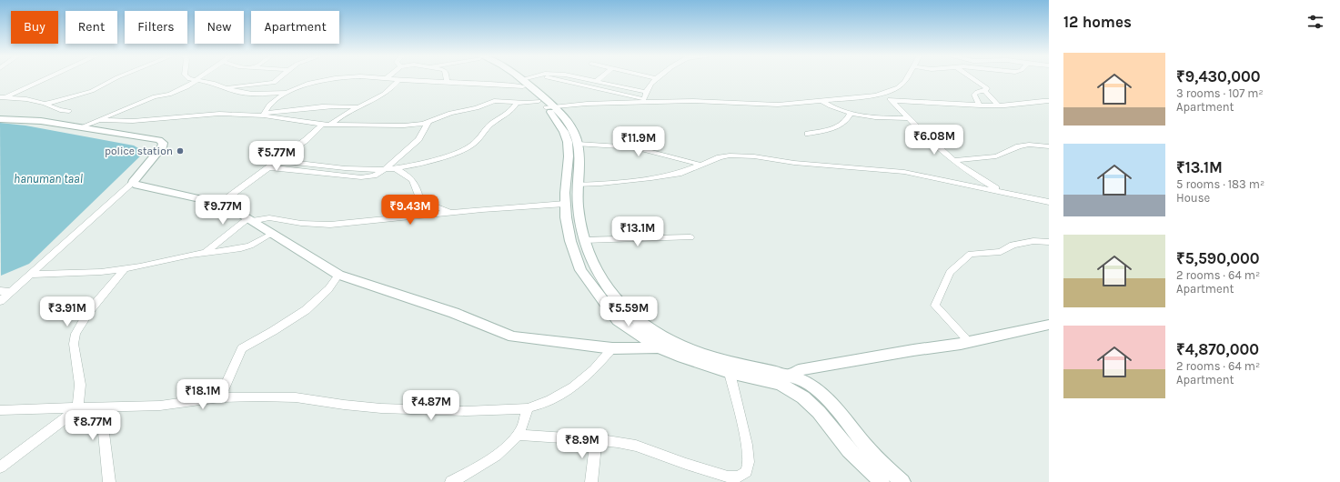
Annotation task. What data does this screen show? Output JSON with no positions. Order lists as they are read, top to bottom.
{
  "water": ["hanuman taal"],
  "places": ["police station"],
  "page": {
    "heading": "12 homes",
    "chip": [
      "Buy",
      "Rent",
      "Filters",
      "New",
      "Apartment"
    ],
    "list": [
      {
        "name": "₹9,430,000",
        "note": "3 rooms · 107 m² · Apartment"
      },
      {
        "name": "₹13.1M",
        "note": "5 rooms · 183 m² · House"
      },
      {
        "name": "₹5,590,000",
        "note": "2 rooms · 64 m² · Apartment"
      },
      {
        "name": "₹4,870,000",
        "note": "2 rooms · 64 m² · Apartment"
      }
    ],
    "price": [
      "₹6.08M",
      "₹11.9M",
      "₹5.77M",
      "₹9.77M",
      "₹9.43M",
      "₹13.1M",
      "₹3.91M",
      "₹5.59M",
      "₹18.1M",
      "₹4.87M",
      "₹8.77M",
      "₹8.9M"
    ]
  }
}
